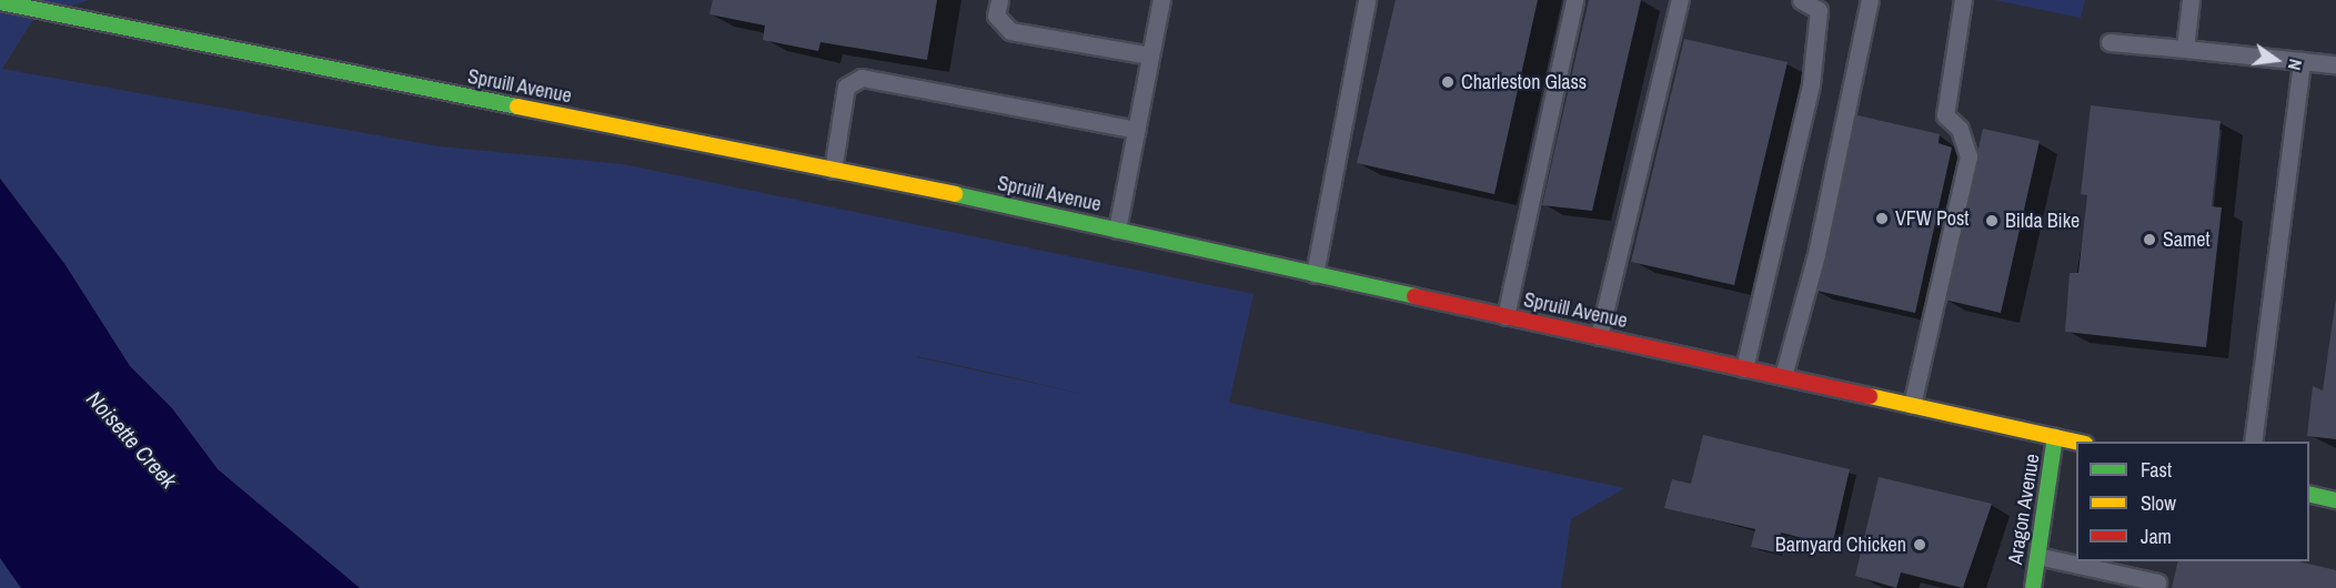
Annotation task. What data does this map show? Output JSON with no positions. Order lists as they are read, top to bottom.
{
  "streets": {
    "street": ["Spruill Avenue", "Aragon Avenue"]
  },
  "crossings": [
    ["Spruill Avenue", "Aragon Avenue"]
  ],
  "water": ["Noisette Creek"],
  "places": [
    "Charleston Glass",
    "VFW Post",
    "Bilda Bike",
    "Samet",
    "Barnyard Chicken"
  ],
  "legend": ["Fast", "Slow", "Jam"],
  "north": "right"
}
